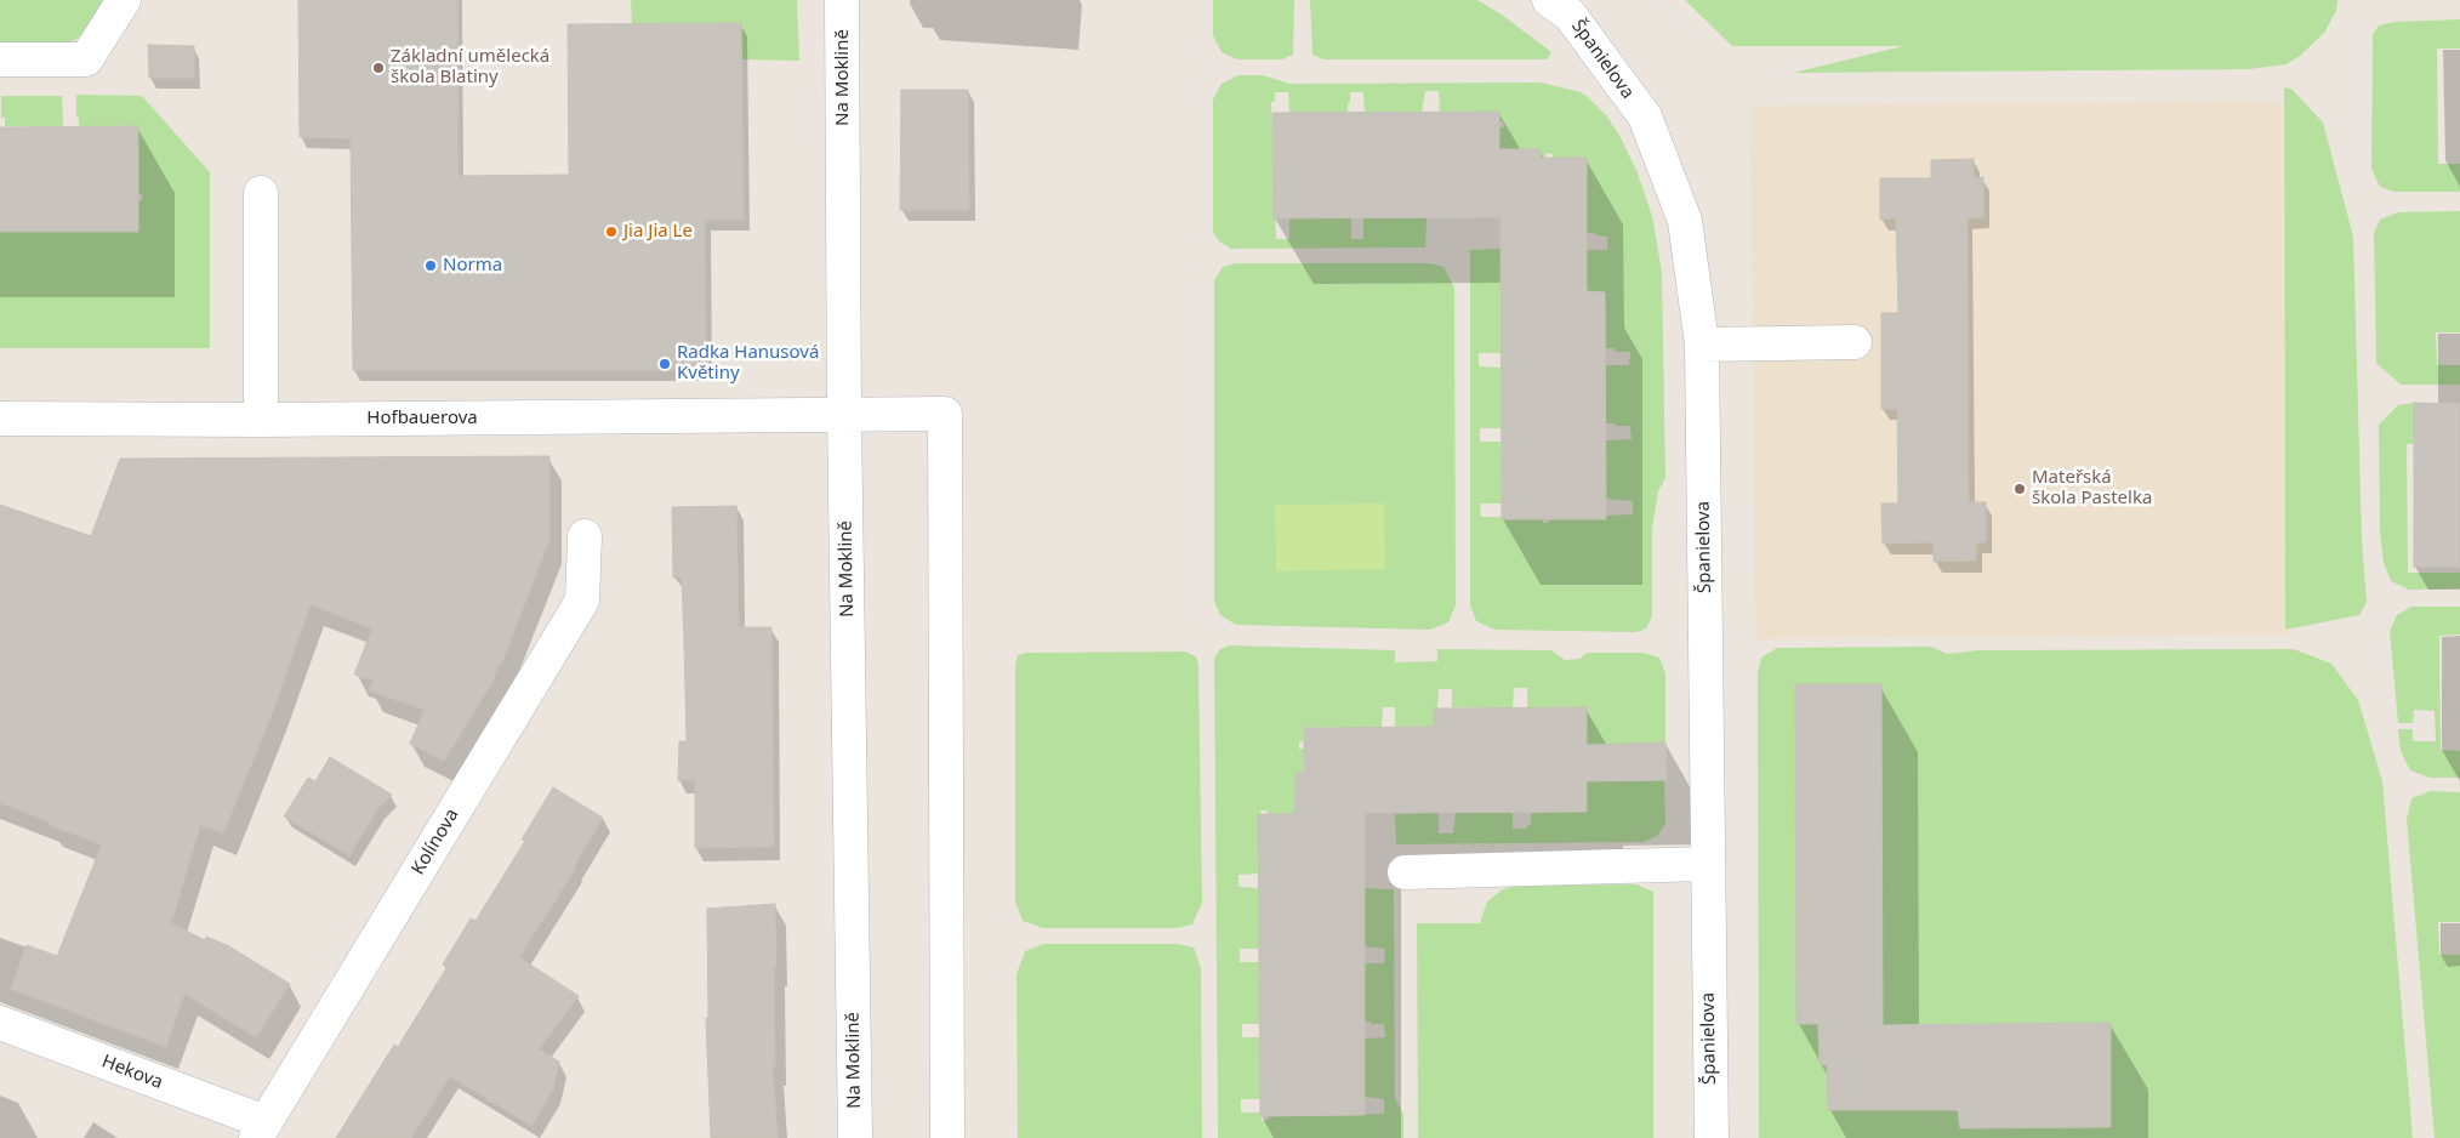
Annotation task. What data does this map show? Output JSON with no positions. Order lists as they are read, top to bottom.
{
  "streets": {
    "street": [
      "Španielova",
      "Na Moklině",
      "Hofbauerova",
      "Kolínova",
      "Hekova"
    ]
  },
  "crossings": [
    ["Na Moklině", "Hofbauerova"],
    ["Kolínova", "Hekova"]
  ],
  "places": [
    "Základní umělecká škola Blatiny",
    "Jia Jia Le",
    "Norma",
    "Radka Hanusová Květiny",
    "Mateřská škola Pastelka"
  ]
}
